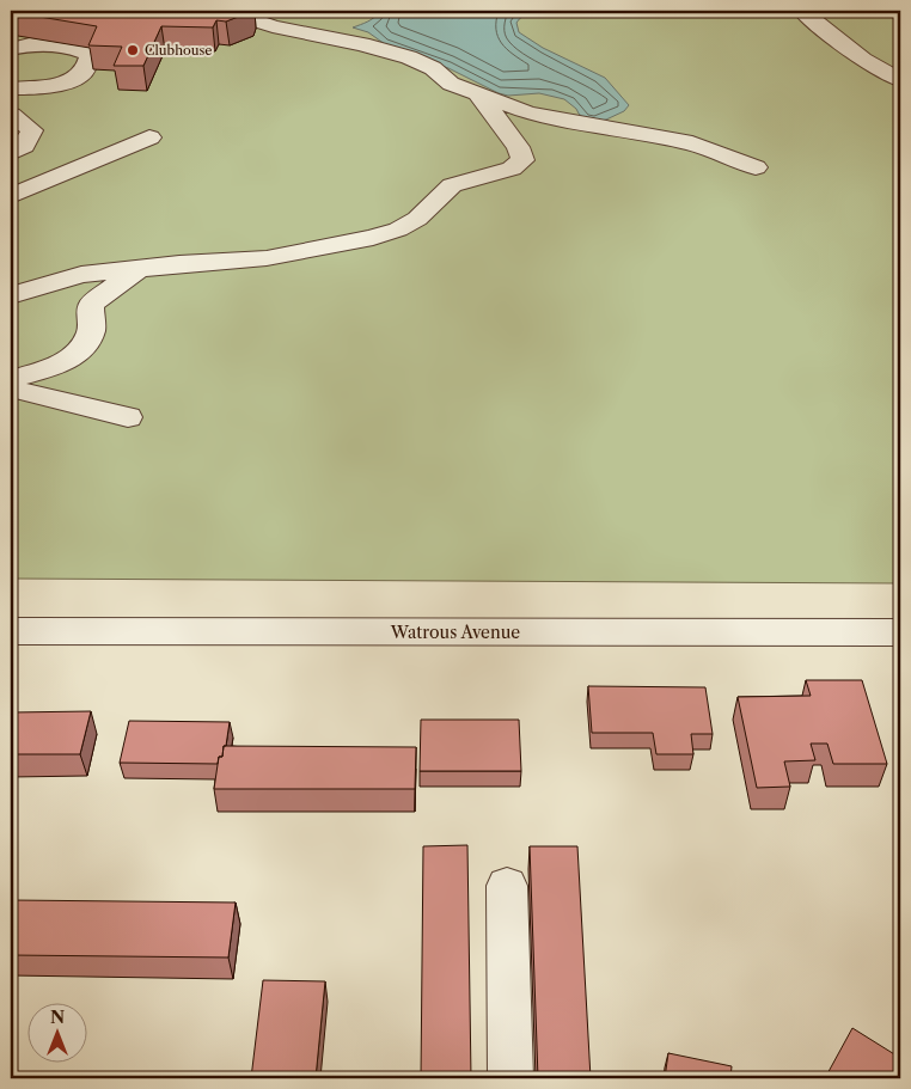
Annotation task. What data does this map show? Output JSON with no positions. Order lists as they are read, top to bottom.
{
  "streets": {
    "street": ["Watrous Avenue"]
  },
  "places": ["Clubhouse"],
  "north": "top"
}
